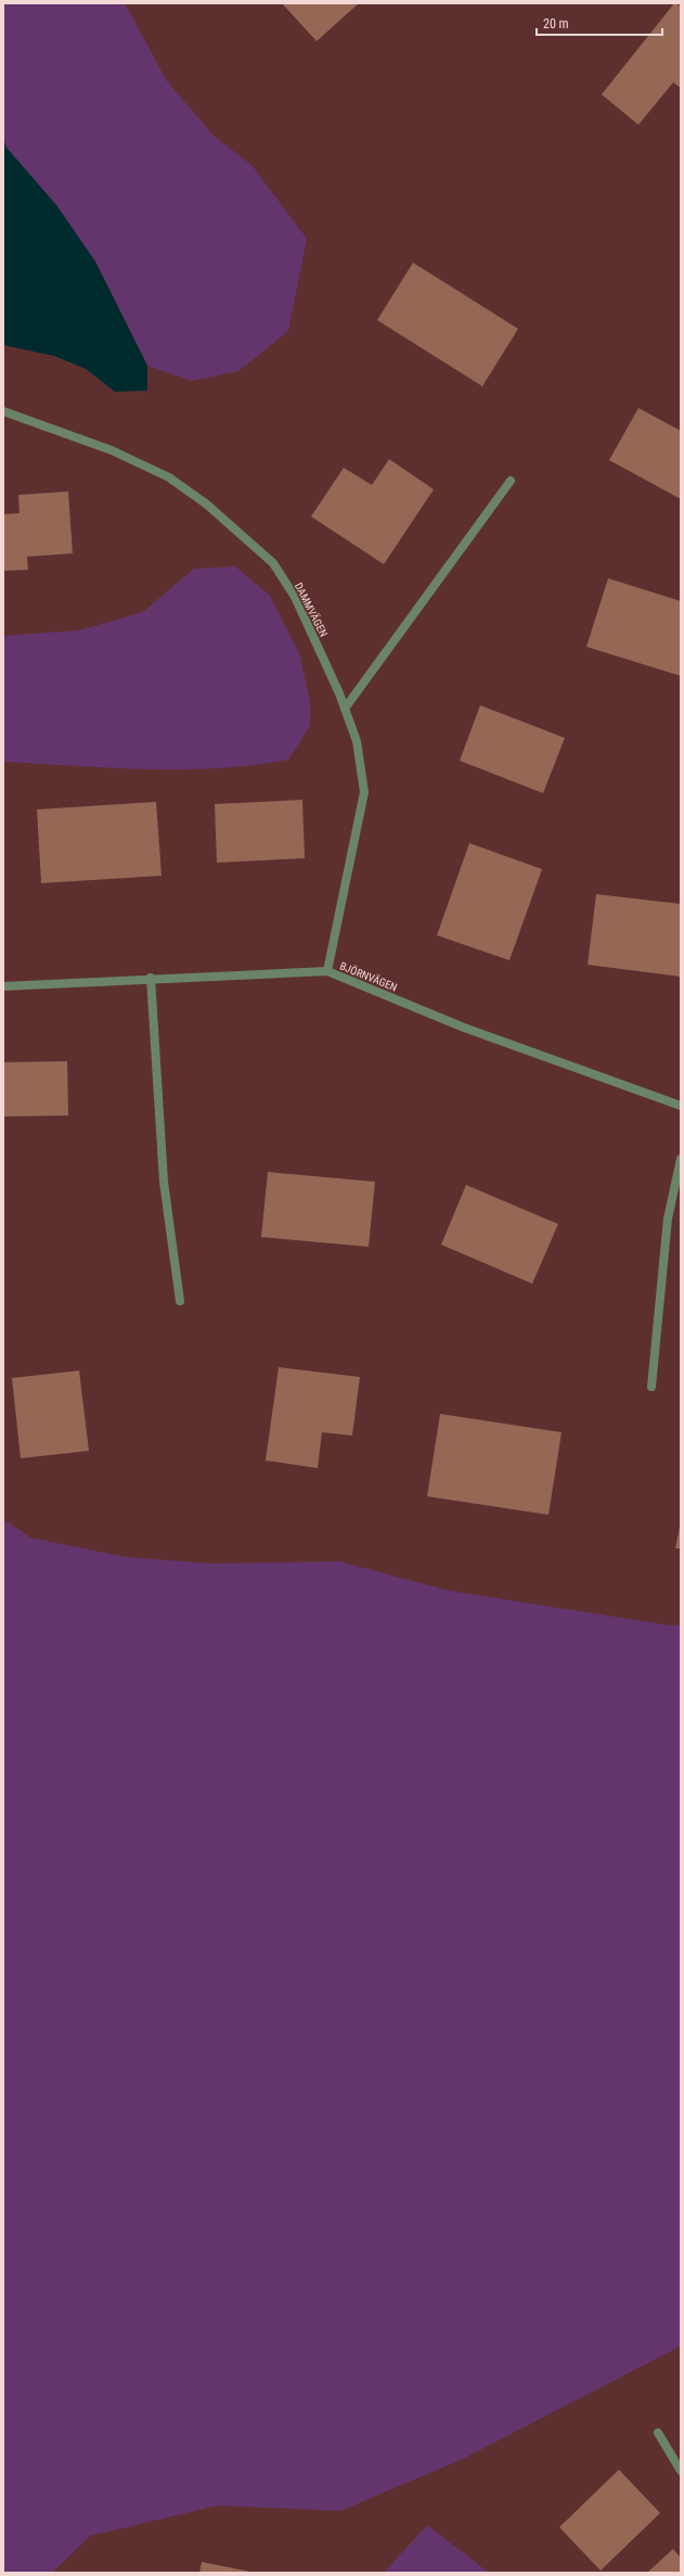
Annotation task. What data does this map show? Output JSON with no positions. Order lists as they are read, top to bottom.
{
  "streets": {
    "street": ["DAMMVÄGEN", "BJÖRNVÄGEN"]
  },
  "crossings": [
    ["DAMMVÄGEN", "BJÖRNVÄGEN"]
  ],
  "scale_bar": "20 m"
}
